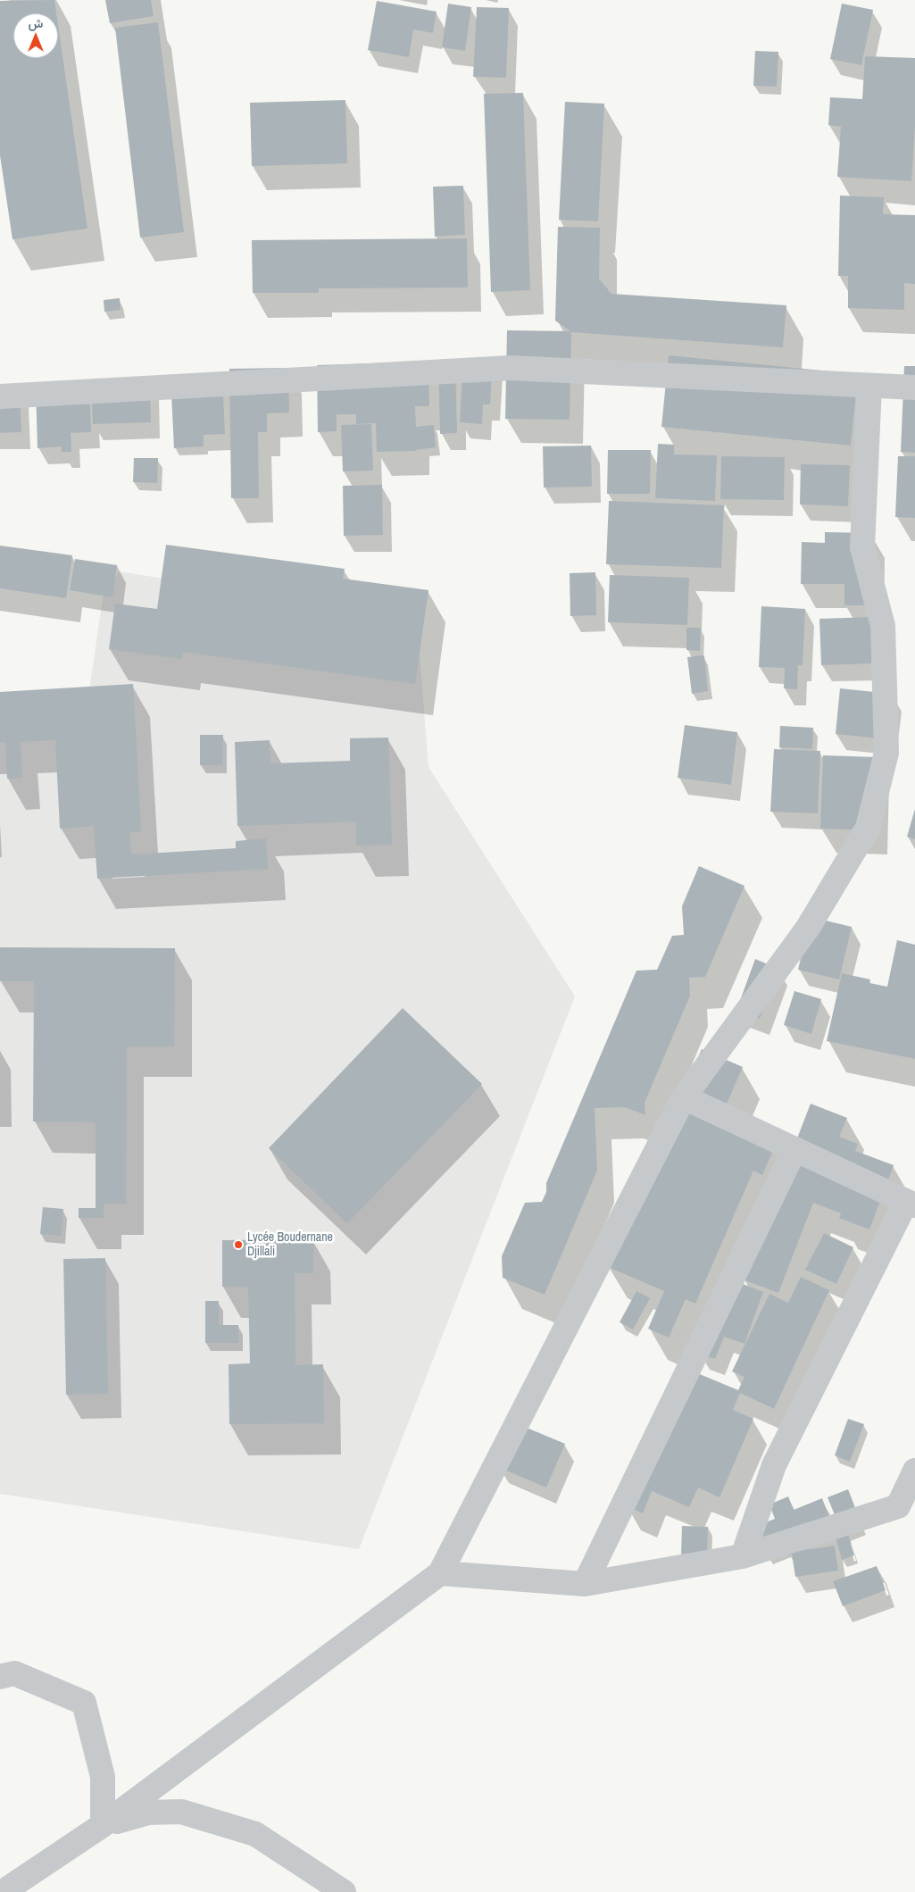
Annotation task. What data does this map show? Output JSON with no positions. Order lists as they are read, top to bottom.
{
  "places": ["Lycée Boudernane Djillali"],
  "north": "top"
}
